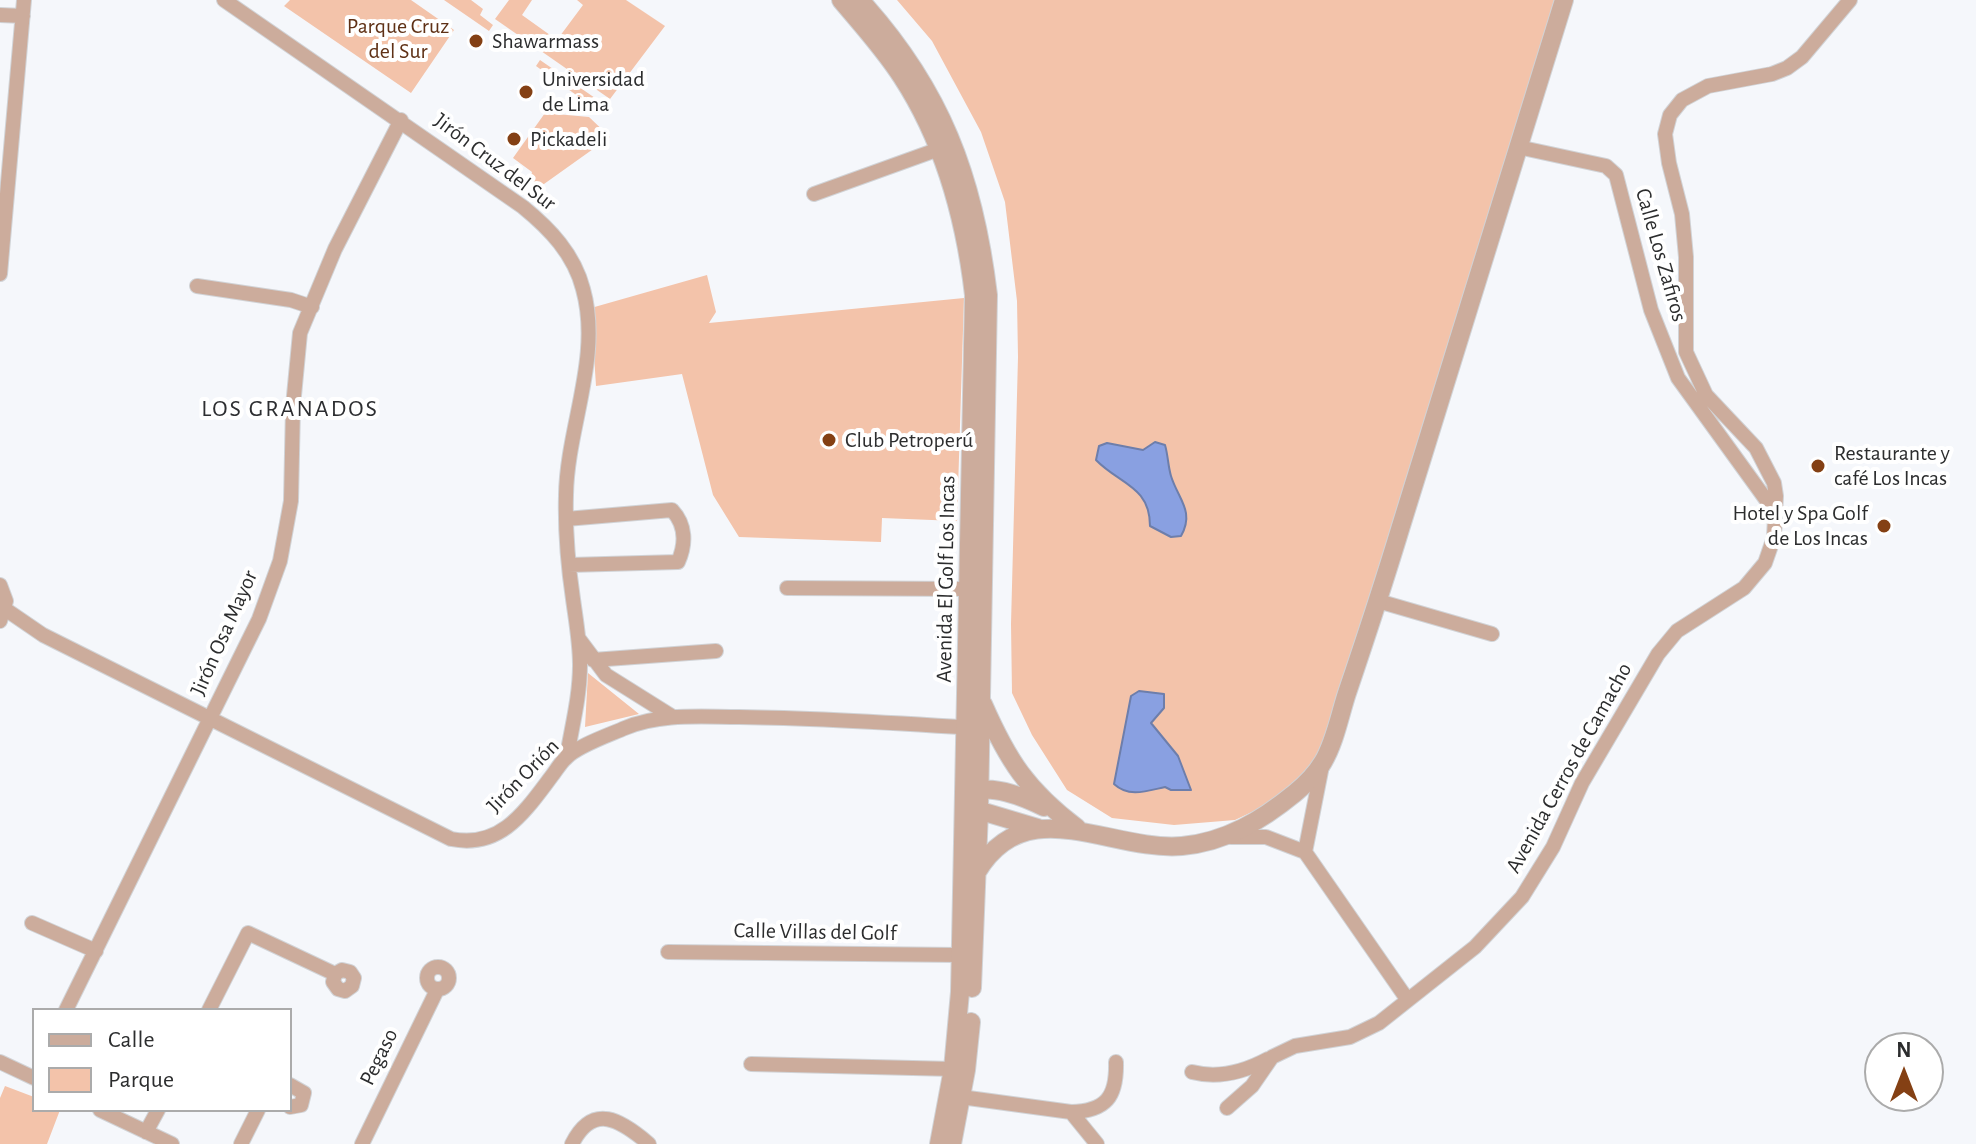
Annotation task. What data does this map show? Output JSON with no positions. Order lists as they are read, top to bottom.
{
  "streets": {
    "street": [
      "Jirón Cruz del Sur",
      "Calle Los Zafiros",
      "Avenida El Golf Los Incas",
      "Jirón Osa Mayor",
      "Avenida Cerros de Camacho",
      "Jirón Orión",
      "Calle Villas del Golf",
      "Pegaso"
    ]
  },
  "crossings": [
    ["Jirón Cruz del Sur", "Jirón Osa Mayor"],
    ["Jirón Cruz del Sur", "Jirón Orión"],
    ["Calle Los Zafiros", "Avenida Cerros de Camacho"],
    ["Avenida El Golf Los Incas", "Jirón Orión"],
    ["Avenida El Golf Los Incas", "Calle Villas del Golf"],
    ["Jirón Osa Mayor", "Jirón Orión"]
  ],
  "districts": ["LOS GRANADOS"],
  "parks": ["Parque Cruz del Sur"],
  "places": [
    "Shawarmass",
    "Universidad de Lima",
    "Pickadeli",
    "Club Petroperú",
    "Restaurante y café Los Incas",
    "Hotel y Spa Golf de Los Incas"
  ],
  "legend": ["Calle", "Parque"],
  "north": "top"
}
